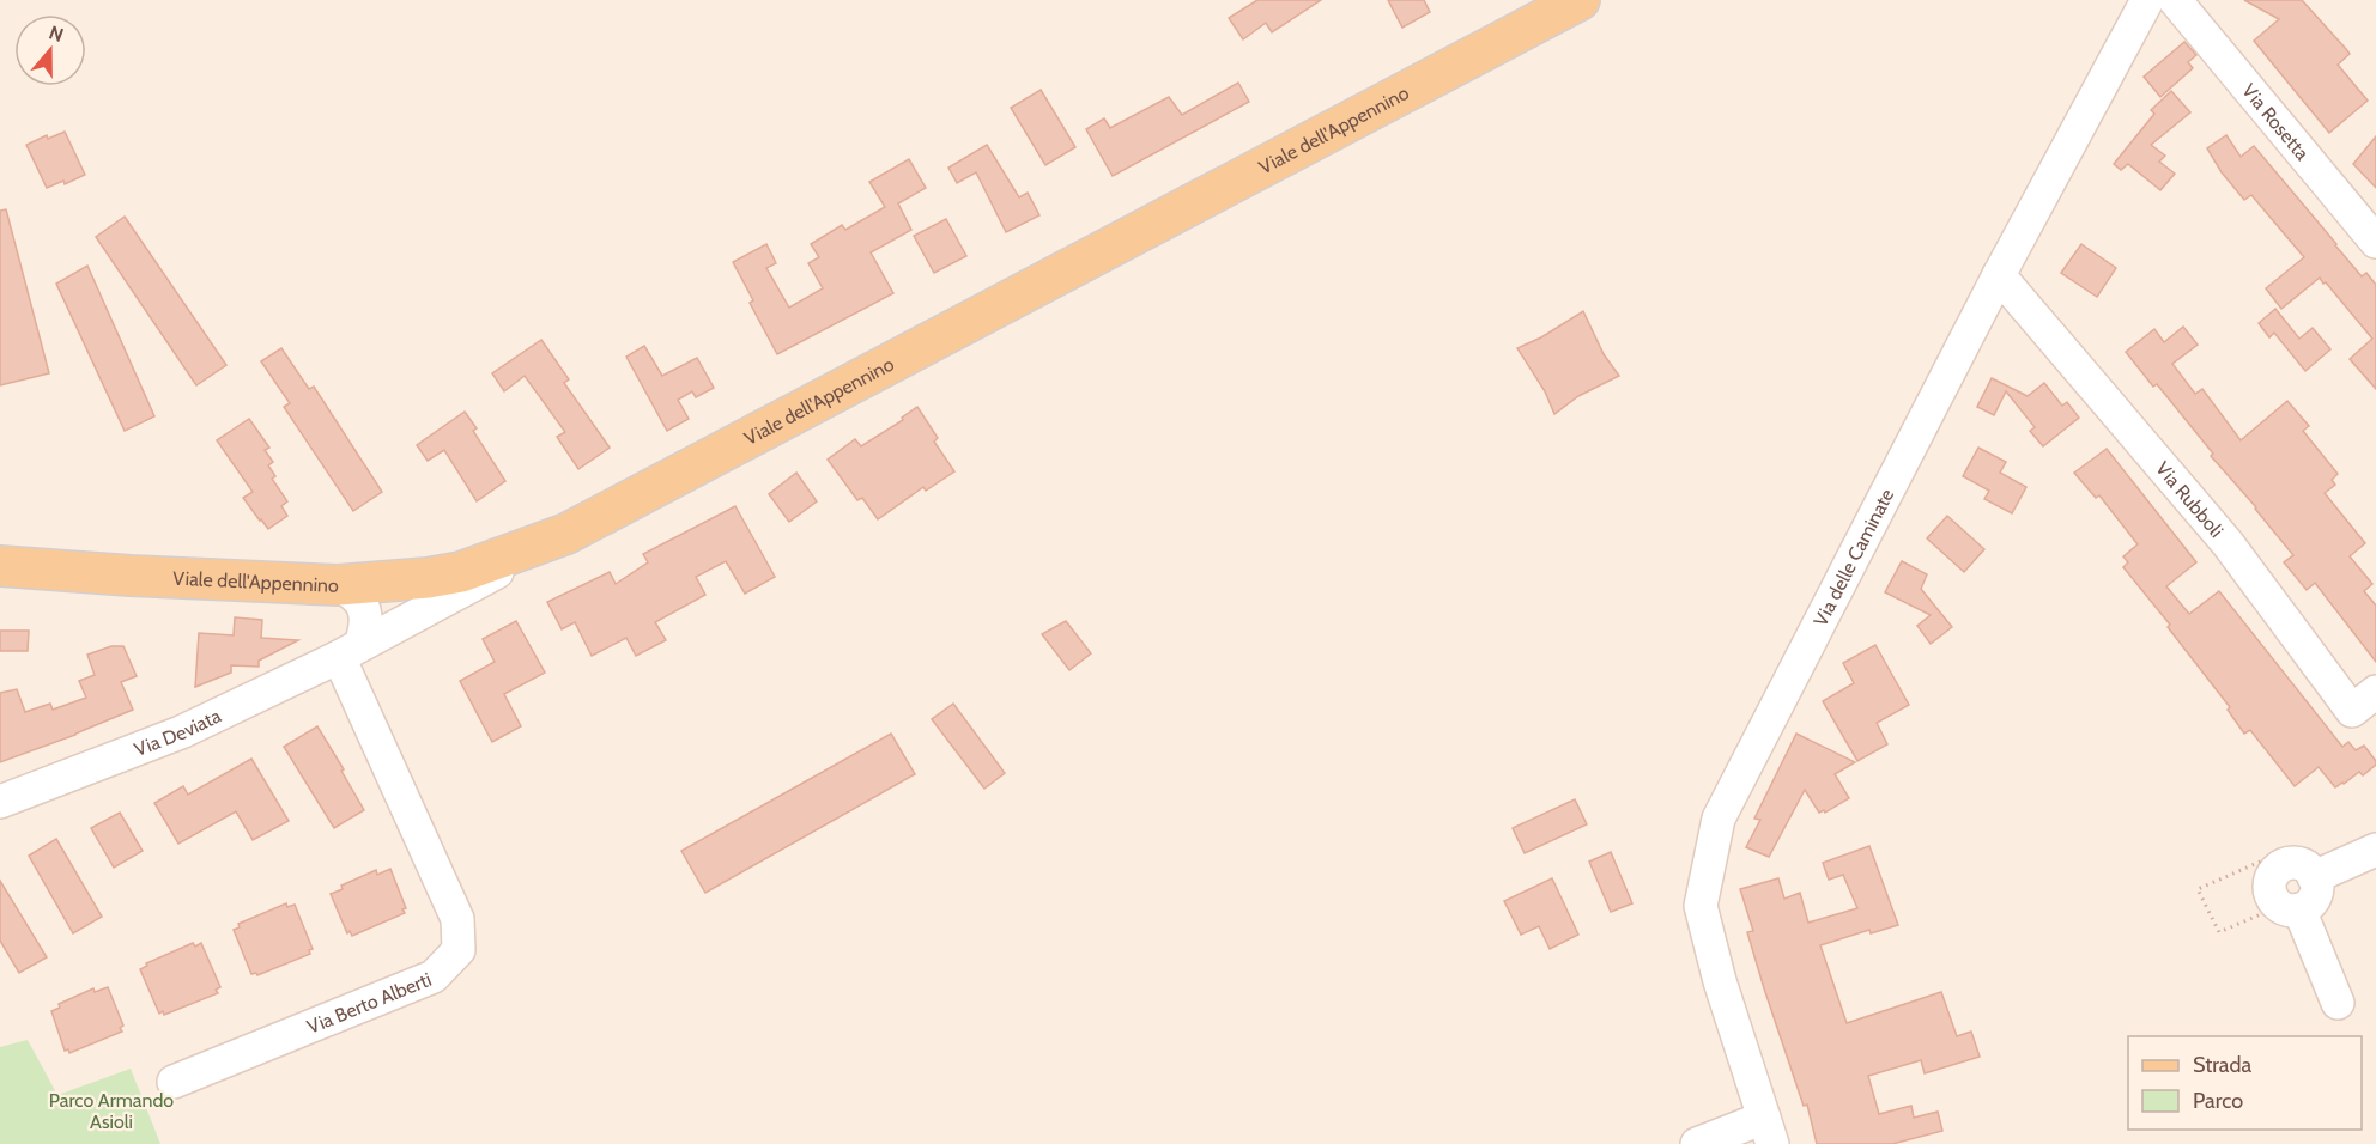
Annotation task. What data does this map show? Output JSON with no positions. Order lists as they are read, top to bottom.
{
  "streets": {
    "main road": ["Viale dell'Appennino"],
    "street": [
      "Via Rosetta",
      "Via Rubboli",
      "Via delle Caminate",
      "Via Deviata",
      "Via Berto Alberti"
    ]
  },
  "crossings": [
    ["Viale dell'Appennino", "Via Deviata"],
    ["Via Rubboli", "Via delle Caminate"],
    ["Via Deviata", "Via Berto Alberti"]
  ],
  "parks": ["Parco Armando Asioli"],
  "legend": ["Strada", "Parco"],
  "north": "top"
}
